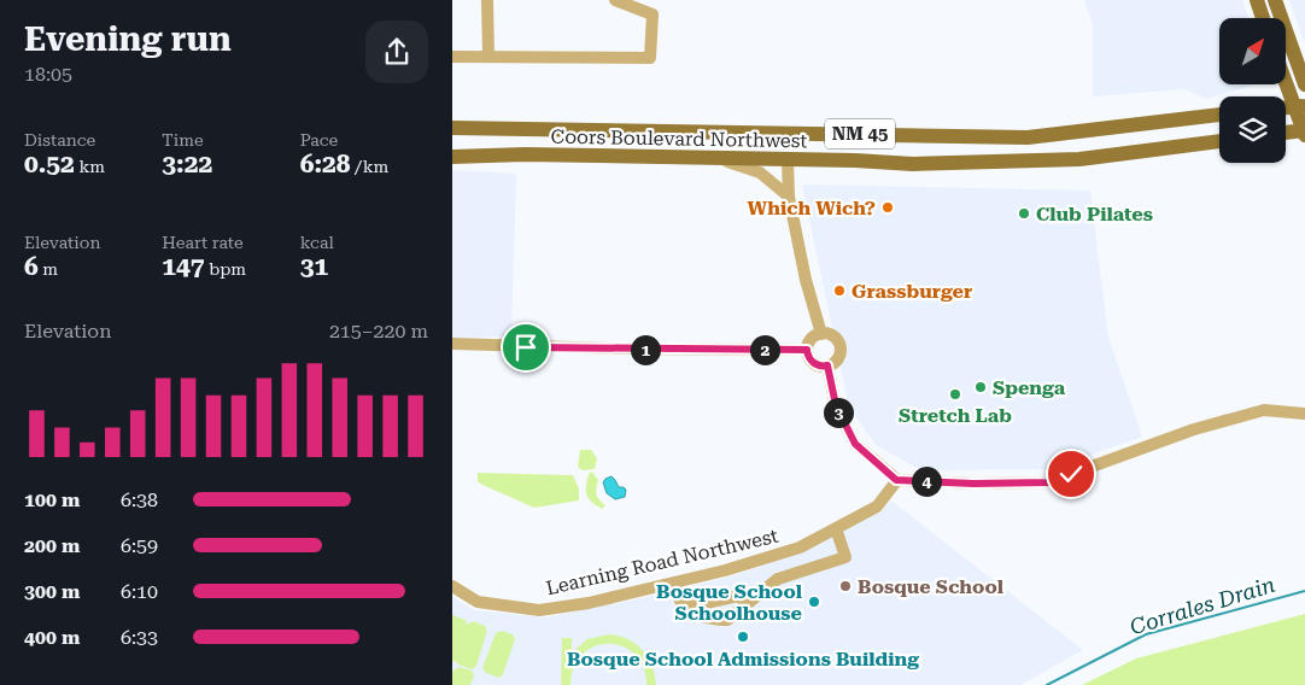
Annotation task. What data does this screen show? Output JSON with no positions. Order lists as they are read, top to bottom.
{
  "streets": {
    "main road": ["NM 45", "Coors Boulevard Northwest"],
    "street": ["Learning Road Northwest"]
  },
  "water": ["Corrales Drain"],
  "places": [
    "Which Wich?",
    "Club Pilates",
    "Grassburger",
    "Spenga",
    "Stretch Lab",
    "Bosque School",
    "Bosque School Schoolhouse",
    "Bosque School Admissions Building"
  ],
  "north": "top right",
  "page": {
    "heading": ["Evening run", "18:05"],
    "stats": [
      ["Distance", "0.52 km"],
      ["Time", "3:22"],
      ["Pace", "6:28 /km"],
      ["Elevation", "6 m"],
      ["Heart rate", "147 bpm"],
      ["kcal", "31"]
    ],
    "chart": ["Elevation", "215–220 m"],
    "pins": [
      "1",
      "2",
      "3",
      "4"
    ],
    "list": [
      {
        "name": "100 m",
        "note": "6:38"
      },
      {
        "name": "200 m",
        "note": "6:59"
      },
      {
        "name": "300 m",
        "note": "6:10"
      },
      {
        "name": "400 m",
        "note": "6:33"
      }
    ]
  }
}
